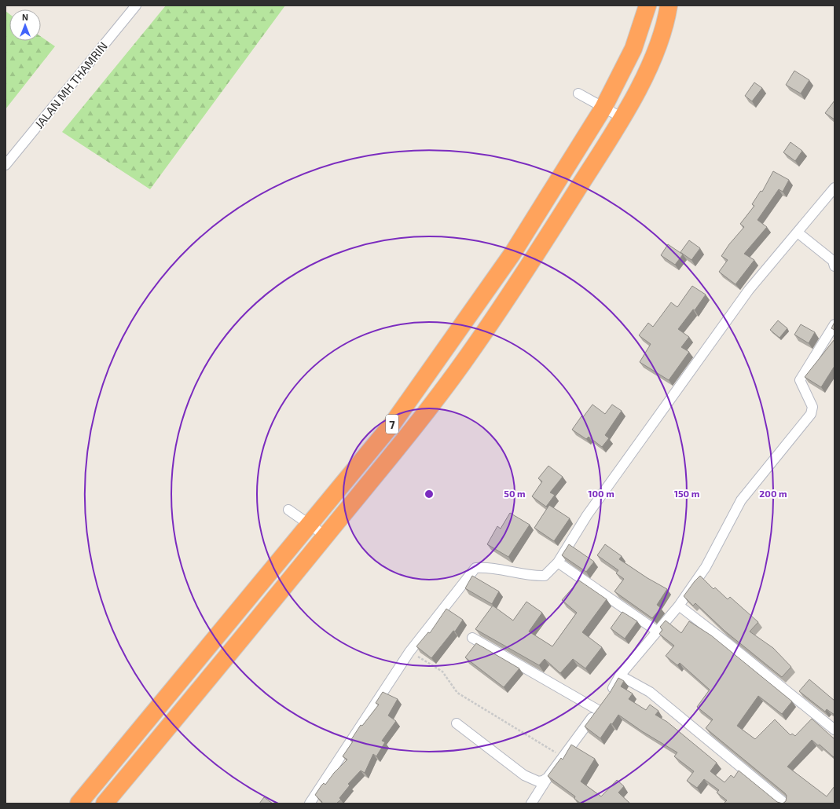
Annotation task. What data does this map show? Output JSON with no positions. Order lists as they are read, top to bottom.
{
  "streets": {
    "highway": ["7"],
    "street": ["JALAN MH THAMRIN"]
  },
  "north": "top",
  "rings": [
    "50 m",
    "100 m",
    "150 m",
    "200 m"
  ]
}
